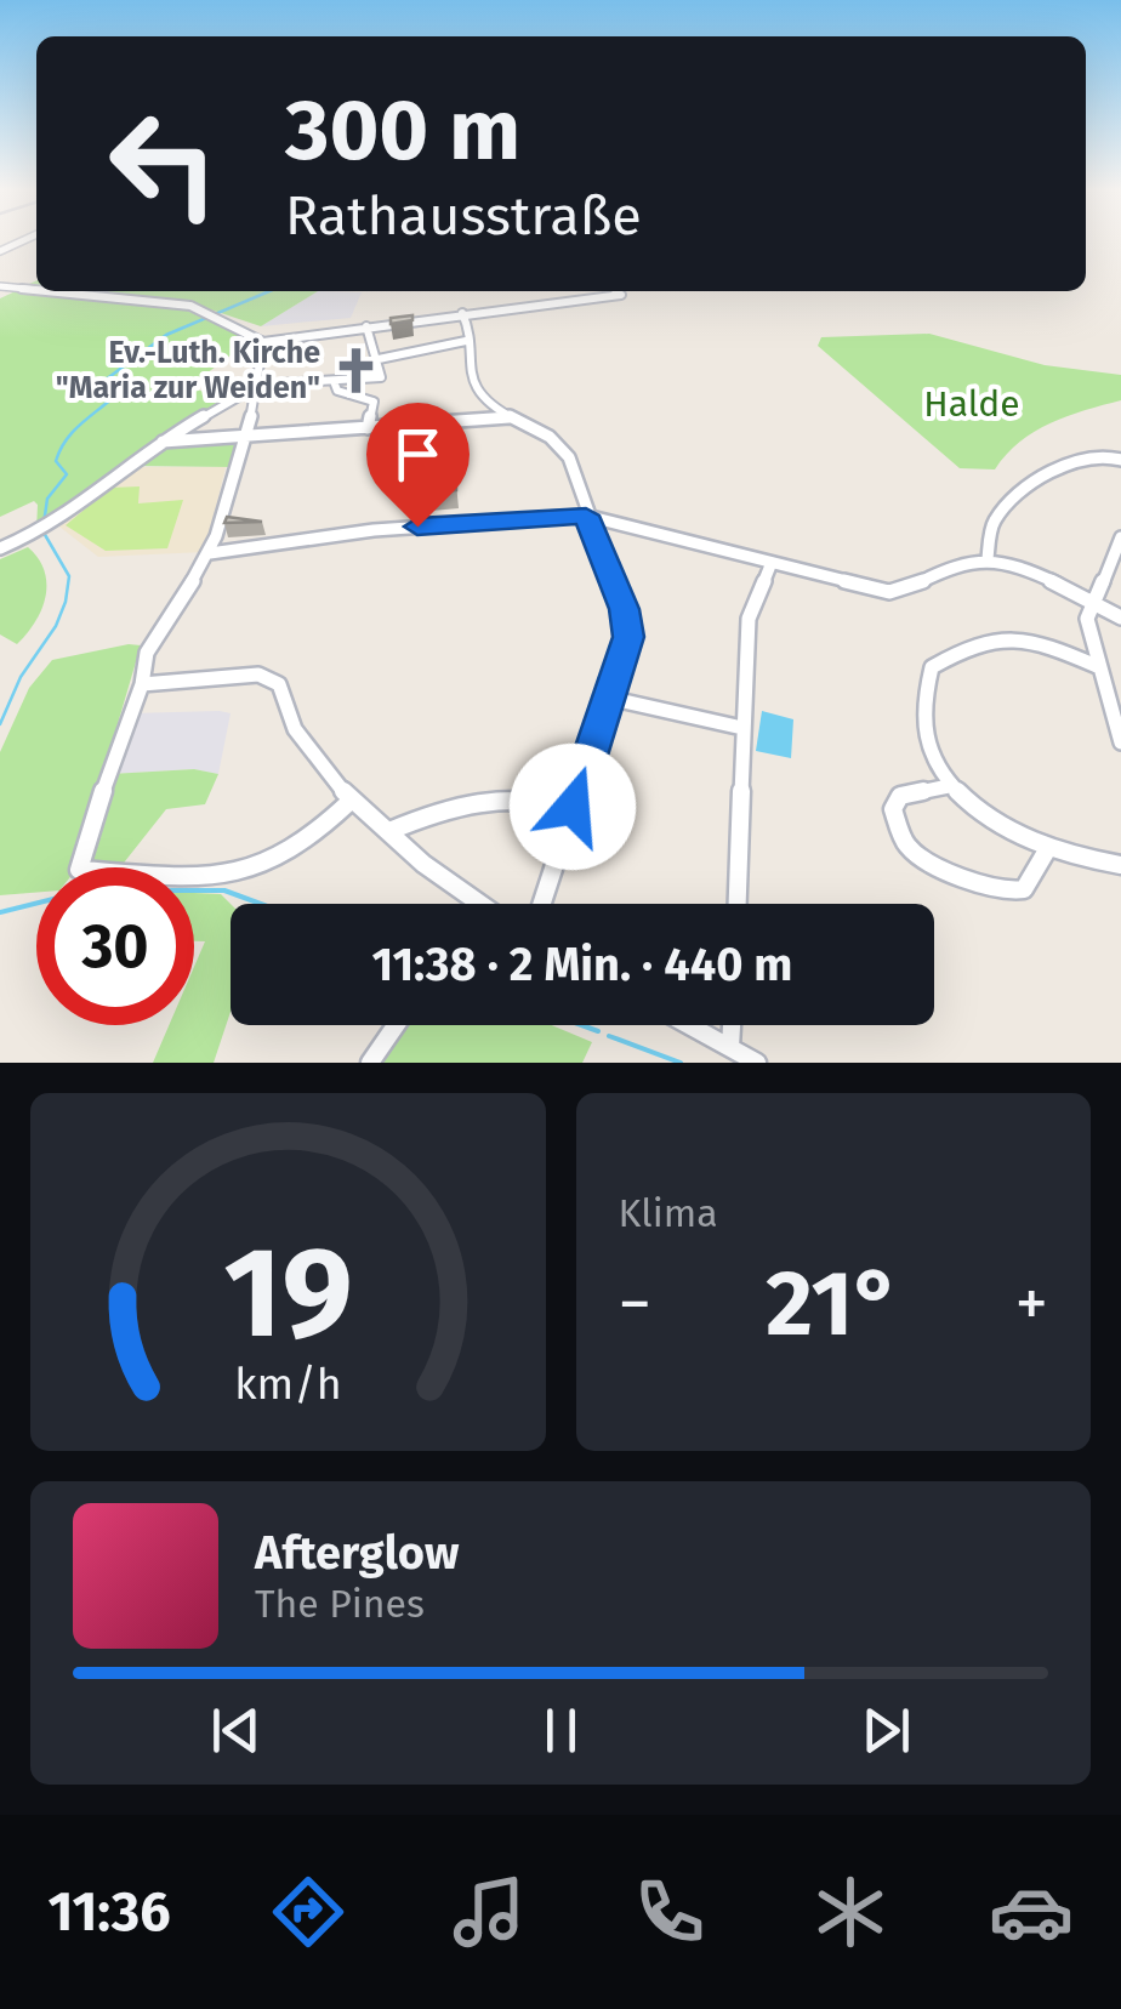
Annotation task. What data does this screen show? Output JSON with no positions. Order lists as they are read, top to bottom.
{
  "parks": ["Halde"],
  "places": {
    "church": ["Ev.-Luth. Kirche \"Maria zur Weiden\""]
  },
  "page": {
    "turn": ["300 m", "Rathausstraße"],
    "limit": "30",
    "trip": "11:38 · 2 Min. · 440 m",
    "tile": "Klima",
    "heat": ["−", "21°", "+"],
    "song": ["Afterglow", "The Pines"],
    "tabs": "11:36",
    "gauge": ["19", "km/h"]
  }
}
